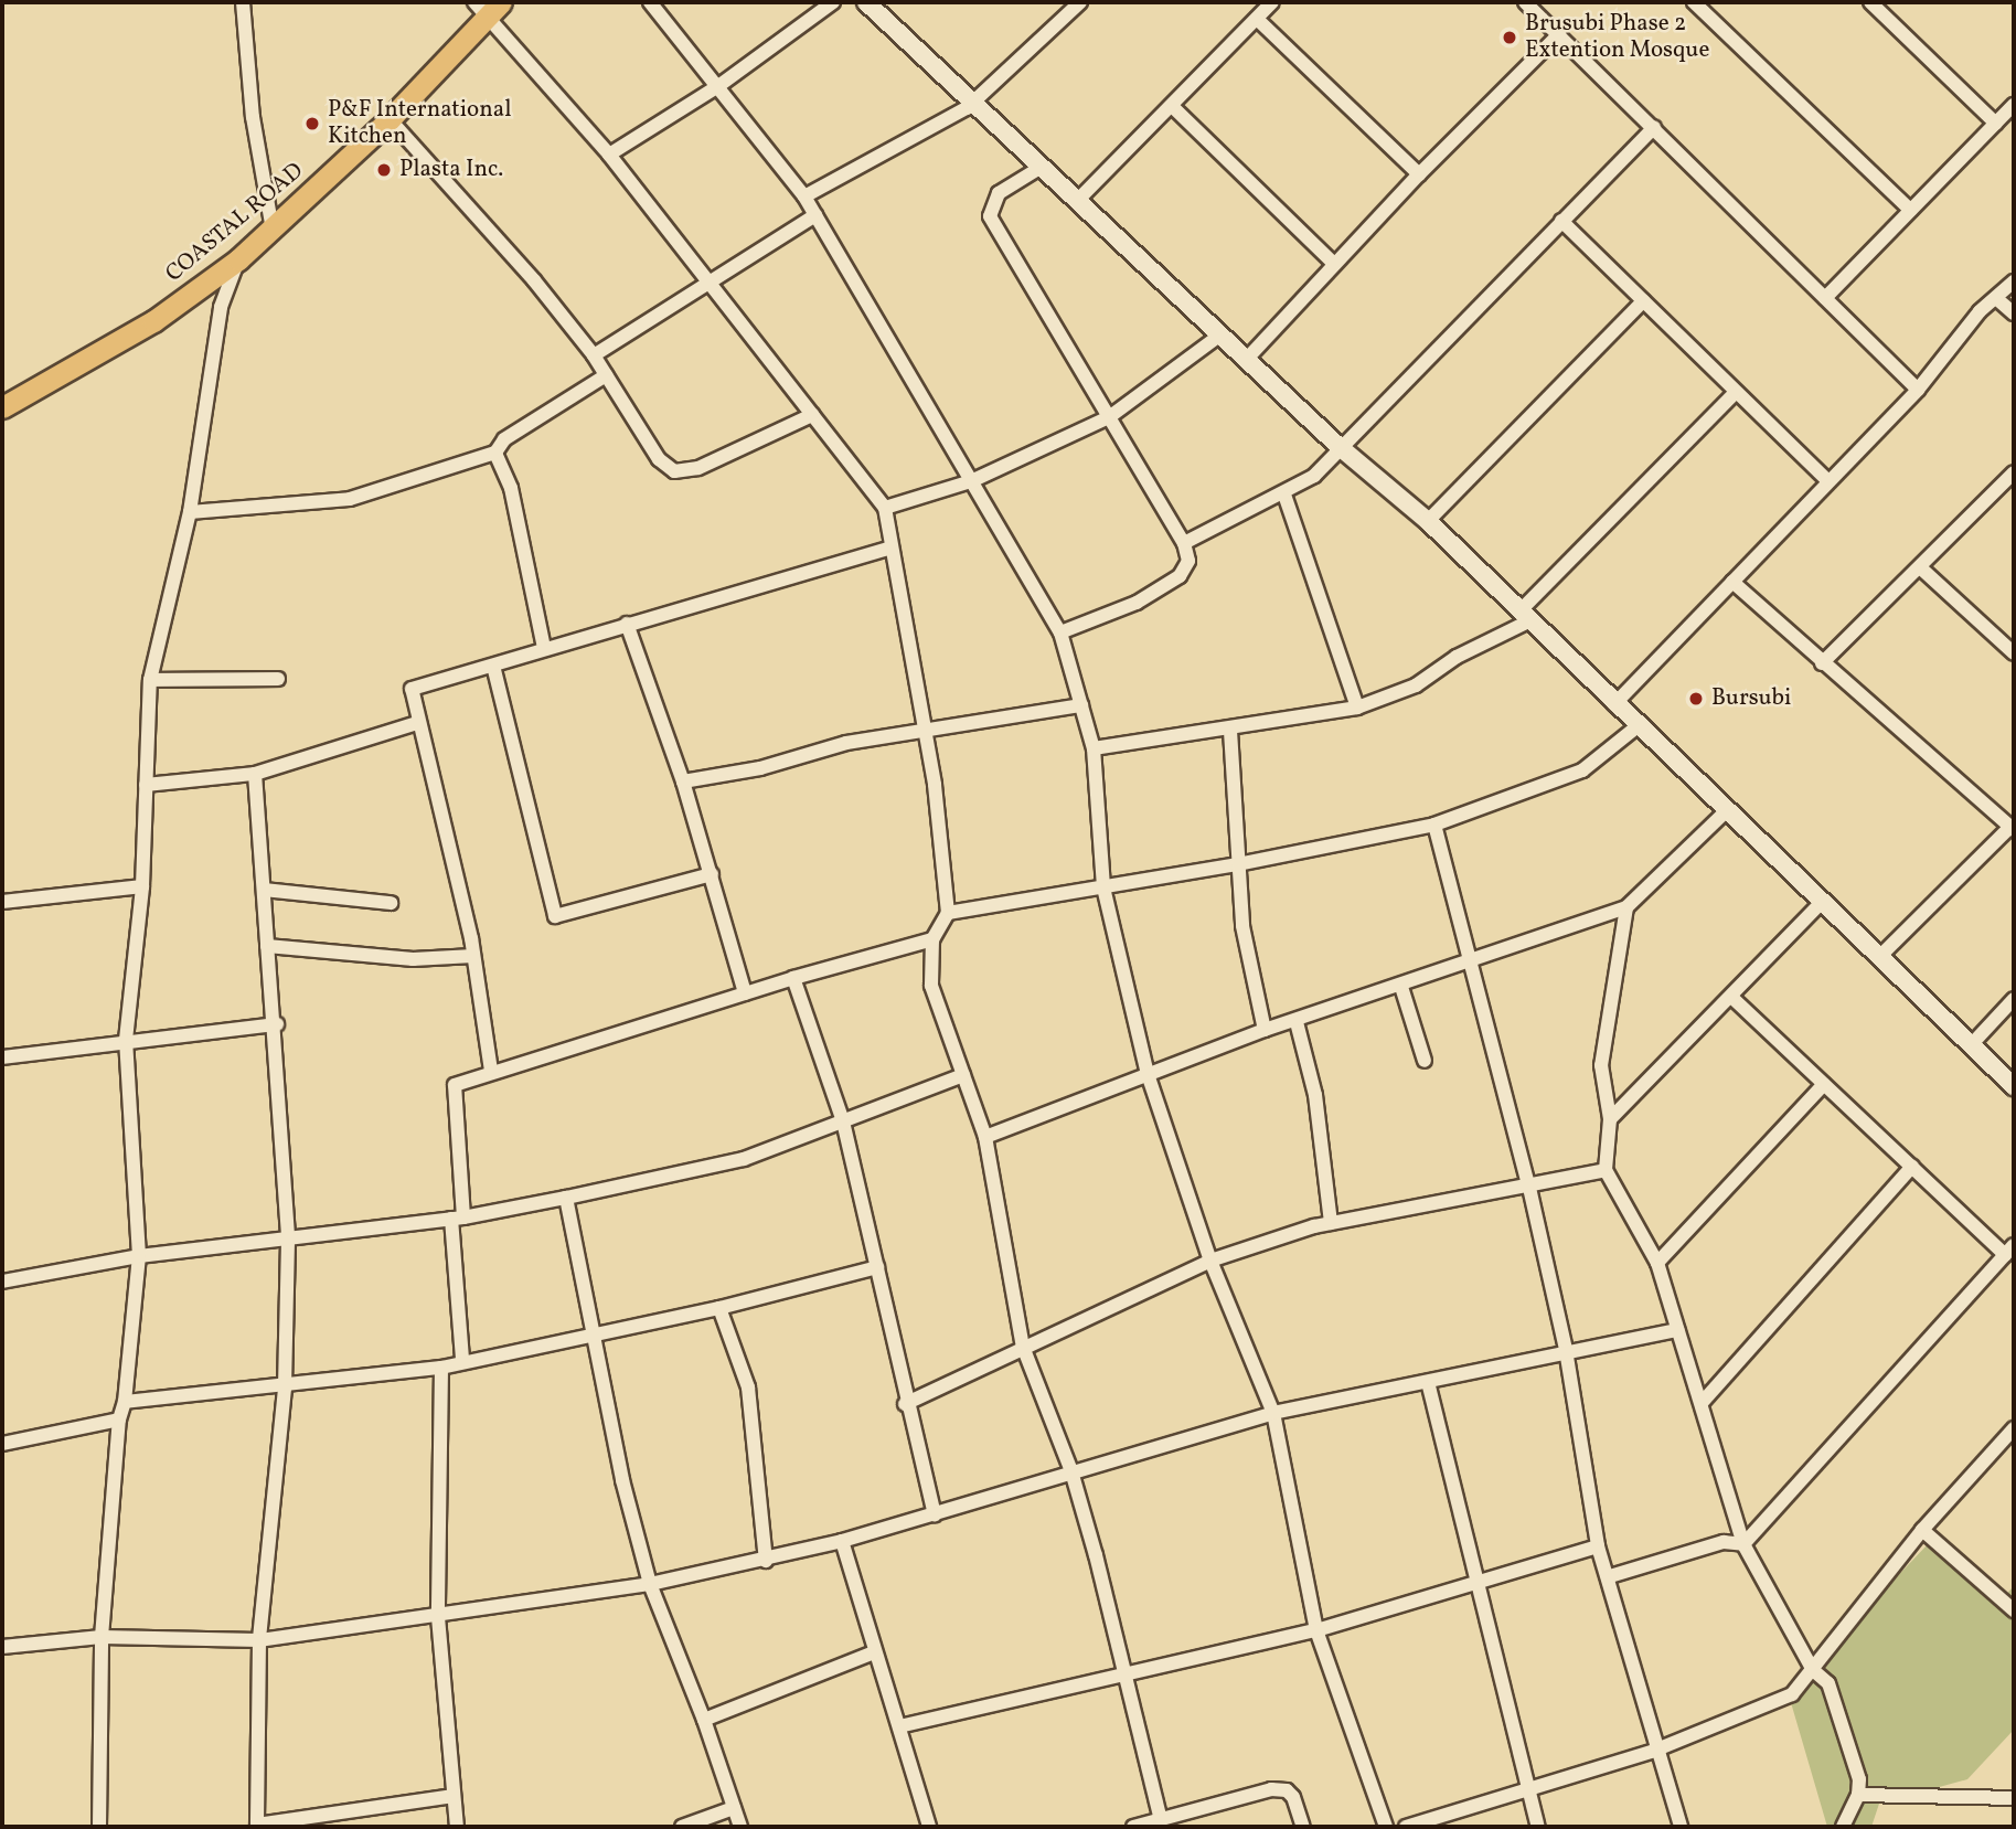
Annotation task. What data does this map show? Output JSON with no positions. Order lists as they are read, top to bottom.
{
  "streets": {
    "main road": ["COASTAL ROAD"]
  },
  "places": [
    "Brusubi Phase 2 Extention Mosque",
    "P&F International Kitchen",
    "Plasta Inc.",
    "Bursubi"
  ]
}
